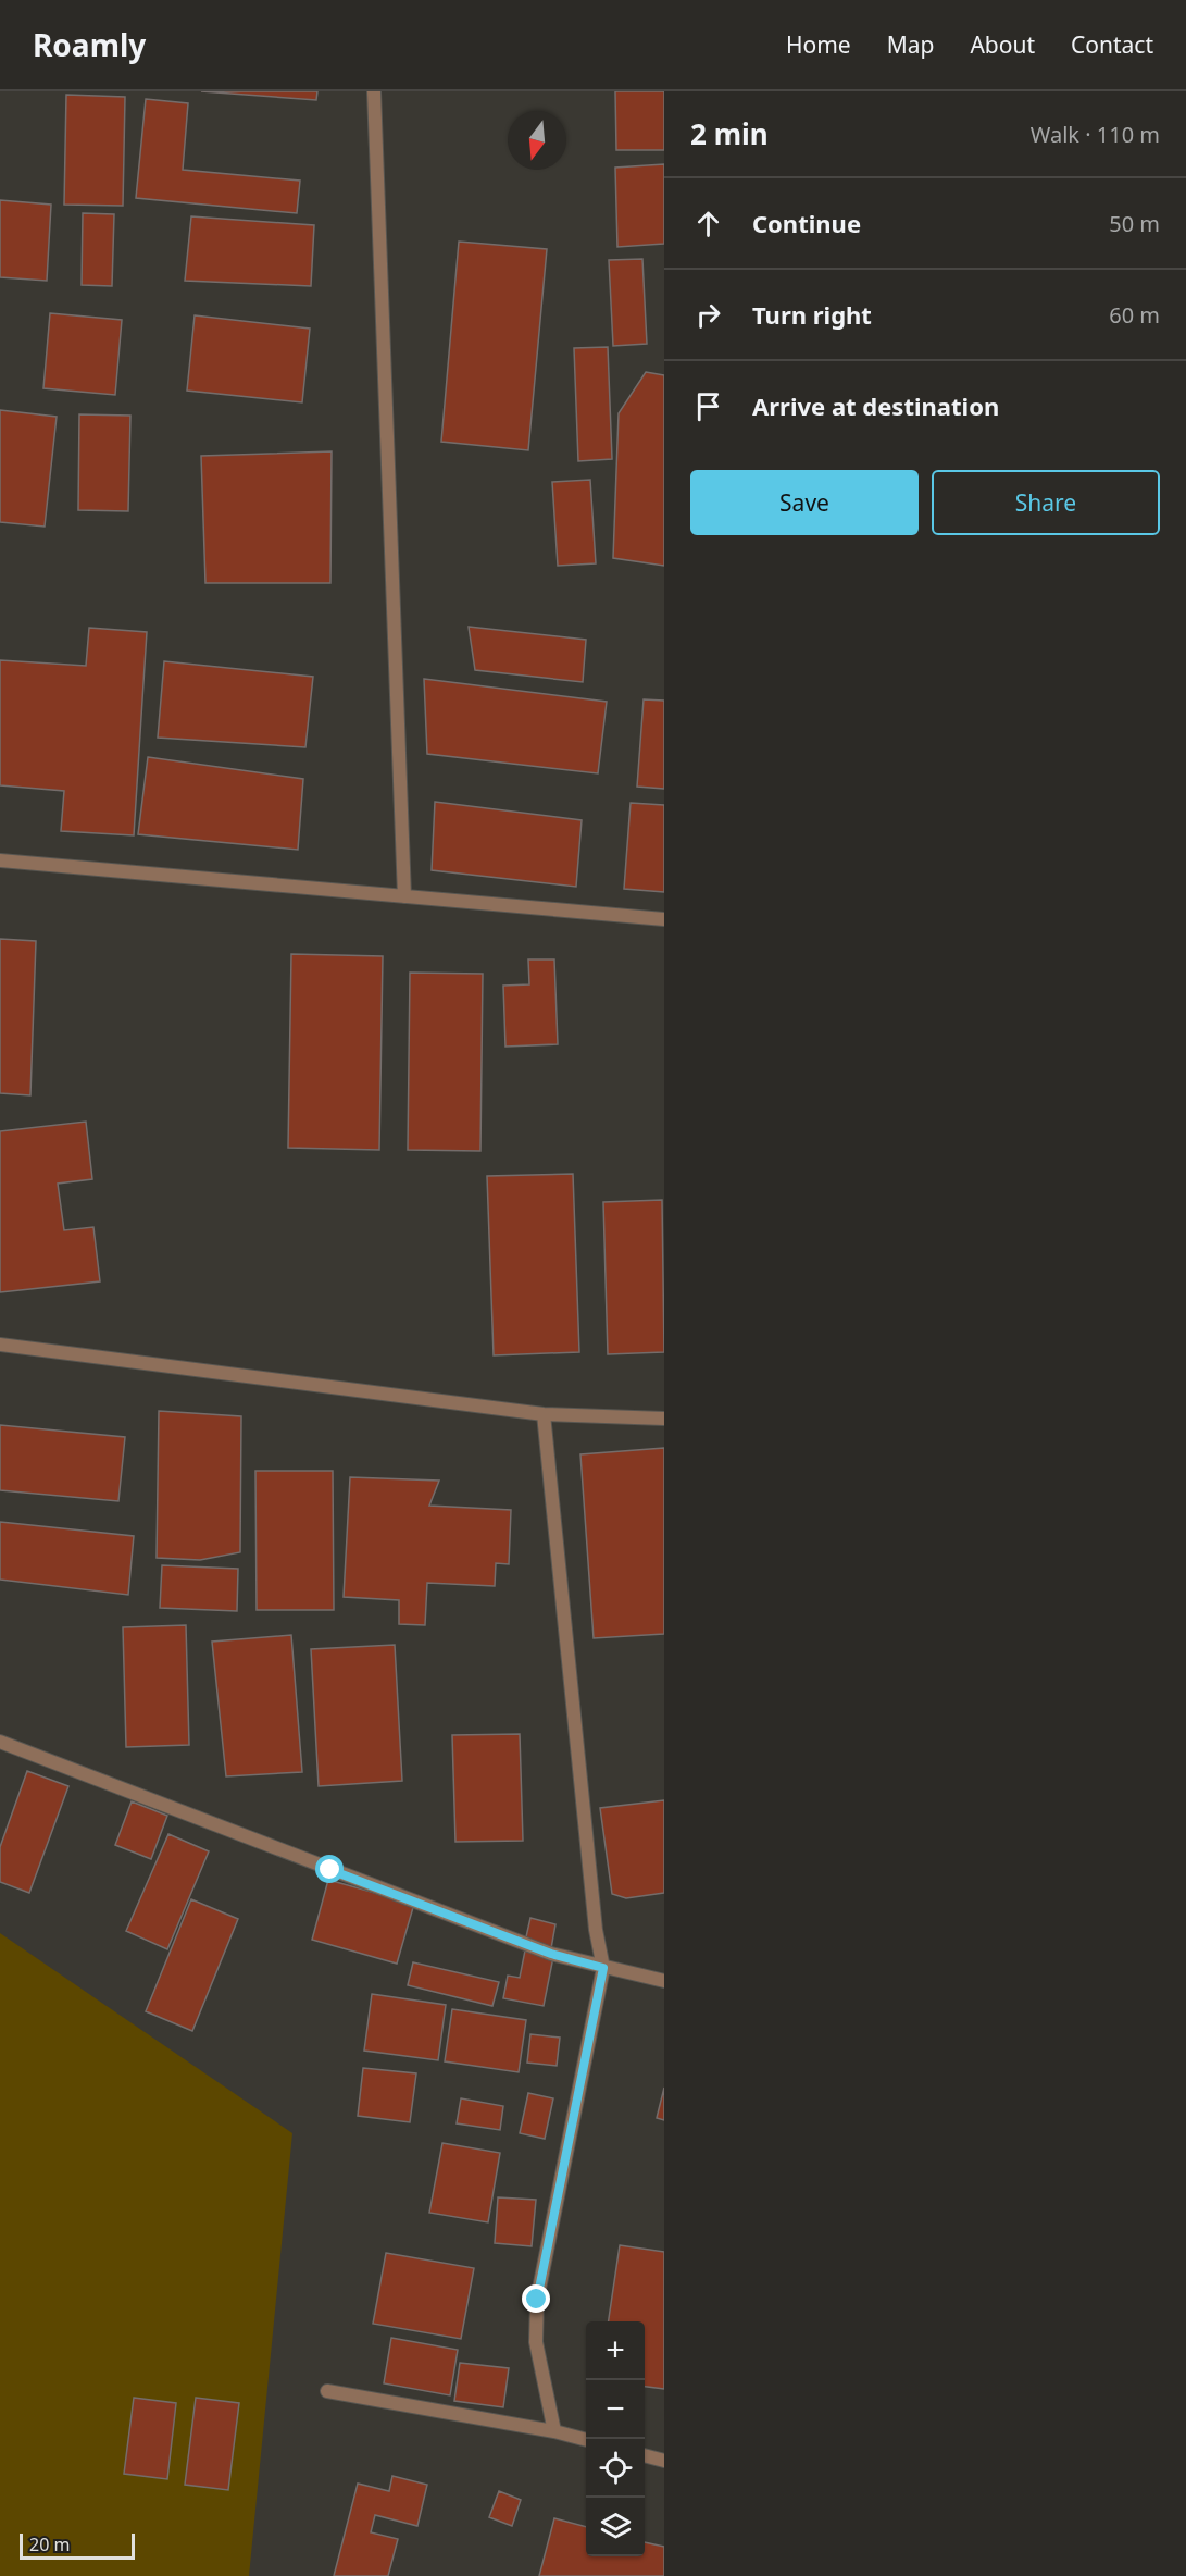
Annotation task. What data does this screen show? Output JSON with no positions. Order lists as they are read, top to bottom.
{
  "scale_bar": "20 m",
  "north": "bottom",
  "page": {
    "header": "Roamly",
    "nav": [
      "Home",
      "Map",
      "About",
      "Contact"
    ],
    "heading": ["2 min", "Walk · 110 m"],
    "list": [
      ["Continue", "50 m"],
      ["Turn right", "60 m"],
      "Arrive at destination"
    ],
    "buttons": ["Save", "Share"],
    "map_buttons": ["+", "−"],
    "scale": "20 m"
  }
}
